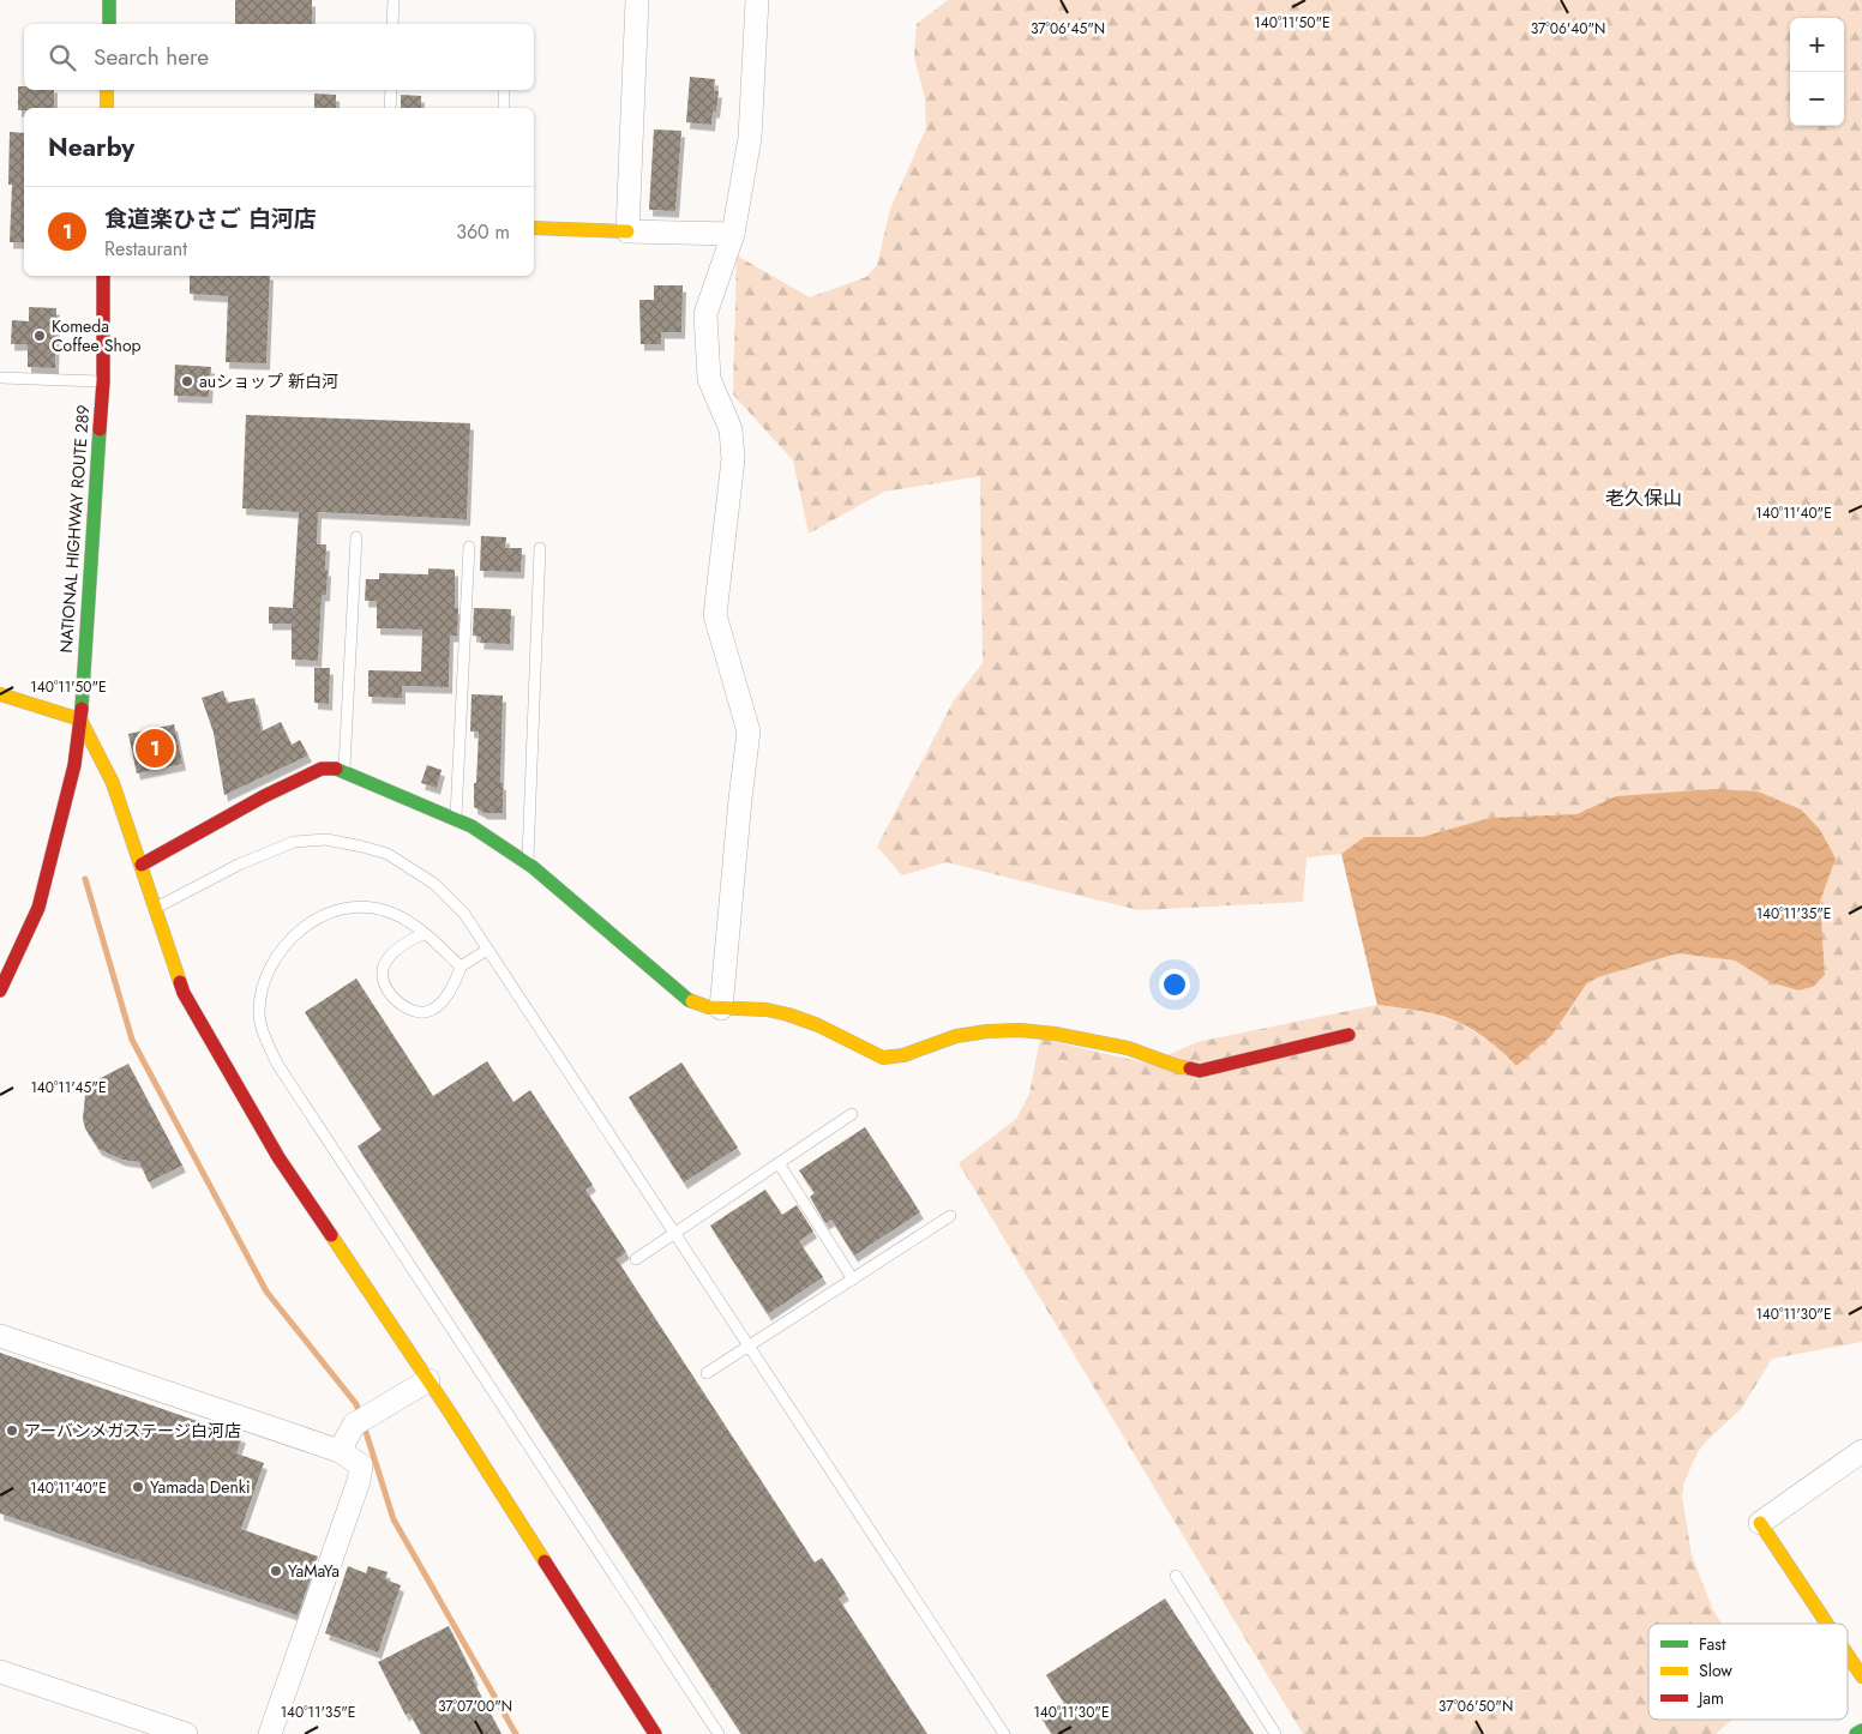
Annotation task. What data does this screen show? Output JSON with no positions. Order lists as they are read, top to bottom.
{
  "streets": {
    "main road": ["NATIONAL HIGHWAY ROUTE 289"]
  },
  "districts": ["老久保山"],
  "places": [
    "Komeda Coffee Shop",
    "auショップ 新白河",
    "アーバンメガステージ白河店",
    "Yamada Denki",
    "YaMaYa"
  ],
  "legend": ["Fast", "Slow", "Jam"],
  "page": {
    "map_buttons": ["+", "−"],
    "search": "Search here",
    "heading": "Nearby",
    "list": [
      {
        "mark": "1",
        "name": "食道楽ひさご 白河店",
        "note": "Restaurant",
        "value": "360 m"
      }
    ],
    "pins": "1"
  },
  "coordinates": [
    "140°11'50\"E",
    "37°06'45\"N",
    "37°06'40\"N",
    "140°11'40\"E",
    "140°11'35\"E",
    "140°11'45\"E",
    "140°11'30\"E",
    "37°07'00\"N",
    "37°06'50\"N"
  ]
}
